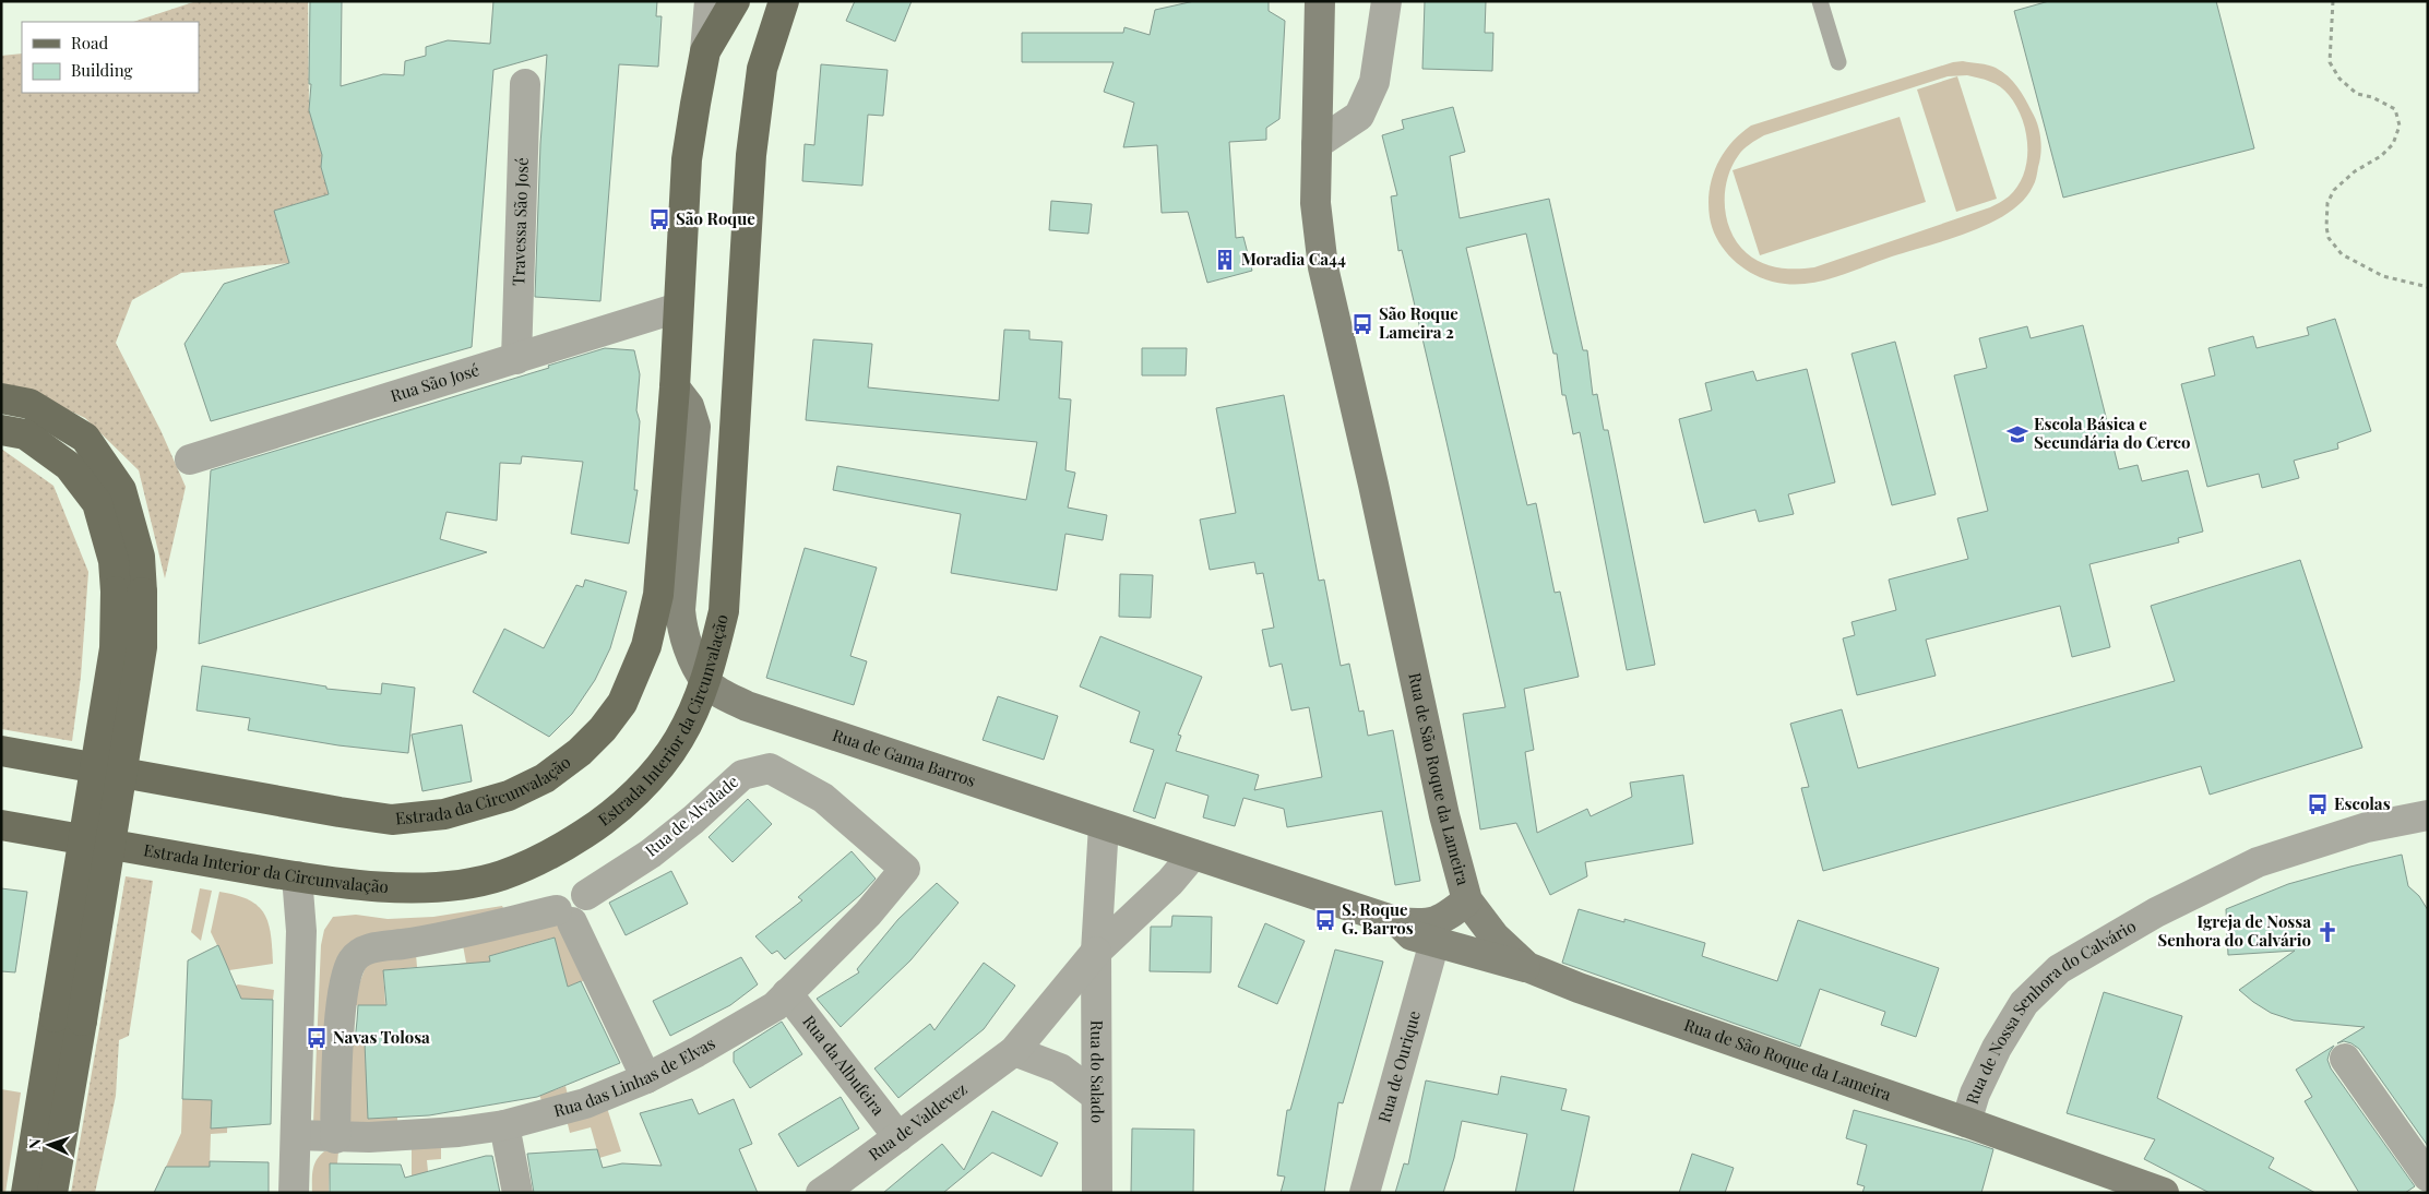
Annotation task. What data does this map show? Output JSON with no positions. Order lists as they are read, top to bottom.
{
  "streets": {
    "main road": [
      "Estrada Interior da Circunvalação",
      "Rua de Gama Barros",
      "Rua de São Roque da Lameira",
      "Estrada da Circunvalação"
    ],
    "street": [
      "Travessa São José",
      "Rua São José",
      "Rua de Alvalade",
      "Rua de Nossa Senhora do Calvário",
      "Rua da Albufeira",
      "Rua de Ourique",
      "Rua do Salado",
      "Rua das Linhas de Elvas",
      "Rua de Valdevez"
    ]
  },
  "crossings": [
    ["Travessa São José", "Rua São José"],
    ["Rua São José", "Estrada da Circunvalação"],
    ["Estrada Interior da Circunvalação", "Rua de Gama Barros"],
    ["Rua de Gama Barros", "Rua de São Roque da Lameira"],
    ["Rua de Gama Barros", "Estrada da Circunvalação"],
    ["Rua de Gama Barros", "Rua de Ourique"],
    ["Rua de Gama Barros", "Rua do Salado"],
    ["Rua de São Roque da Lameira", "Rua de Nossa Senhora do Calvário"],
    ["Rua de Alvalade", "Rua das Linhas de Elvas"],
    ["Rua da Albufeira", "Rua das Linhas de Elvas"],
    ["Rua da Albufeira", "Rua de Valdevez"],
    ["Rua do Salado", "Rua de Valdevez"]
  ],
  "places": {
    "bus stop": [
      "São Roque",
      "São Roque Lameira 2",
      "Escolas",
      "S. Roque G. Barros",
      "Navas Tolosa"
    ],
    "building": ["Moradia Ca44"],
    "school or university": ["Escola Básica e Secundária do Cerco"],
    "church": ["Igreja de Nossa Senhora do Calvário"]
  },
  "legend": ["Road", "Building"],
  "north": "left"
}
